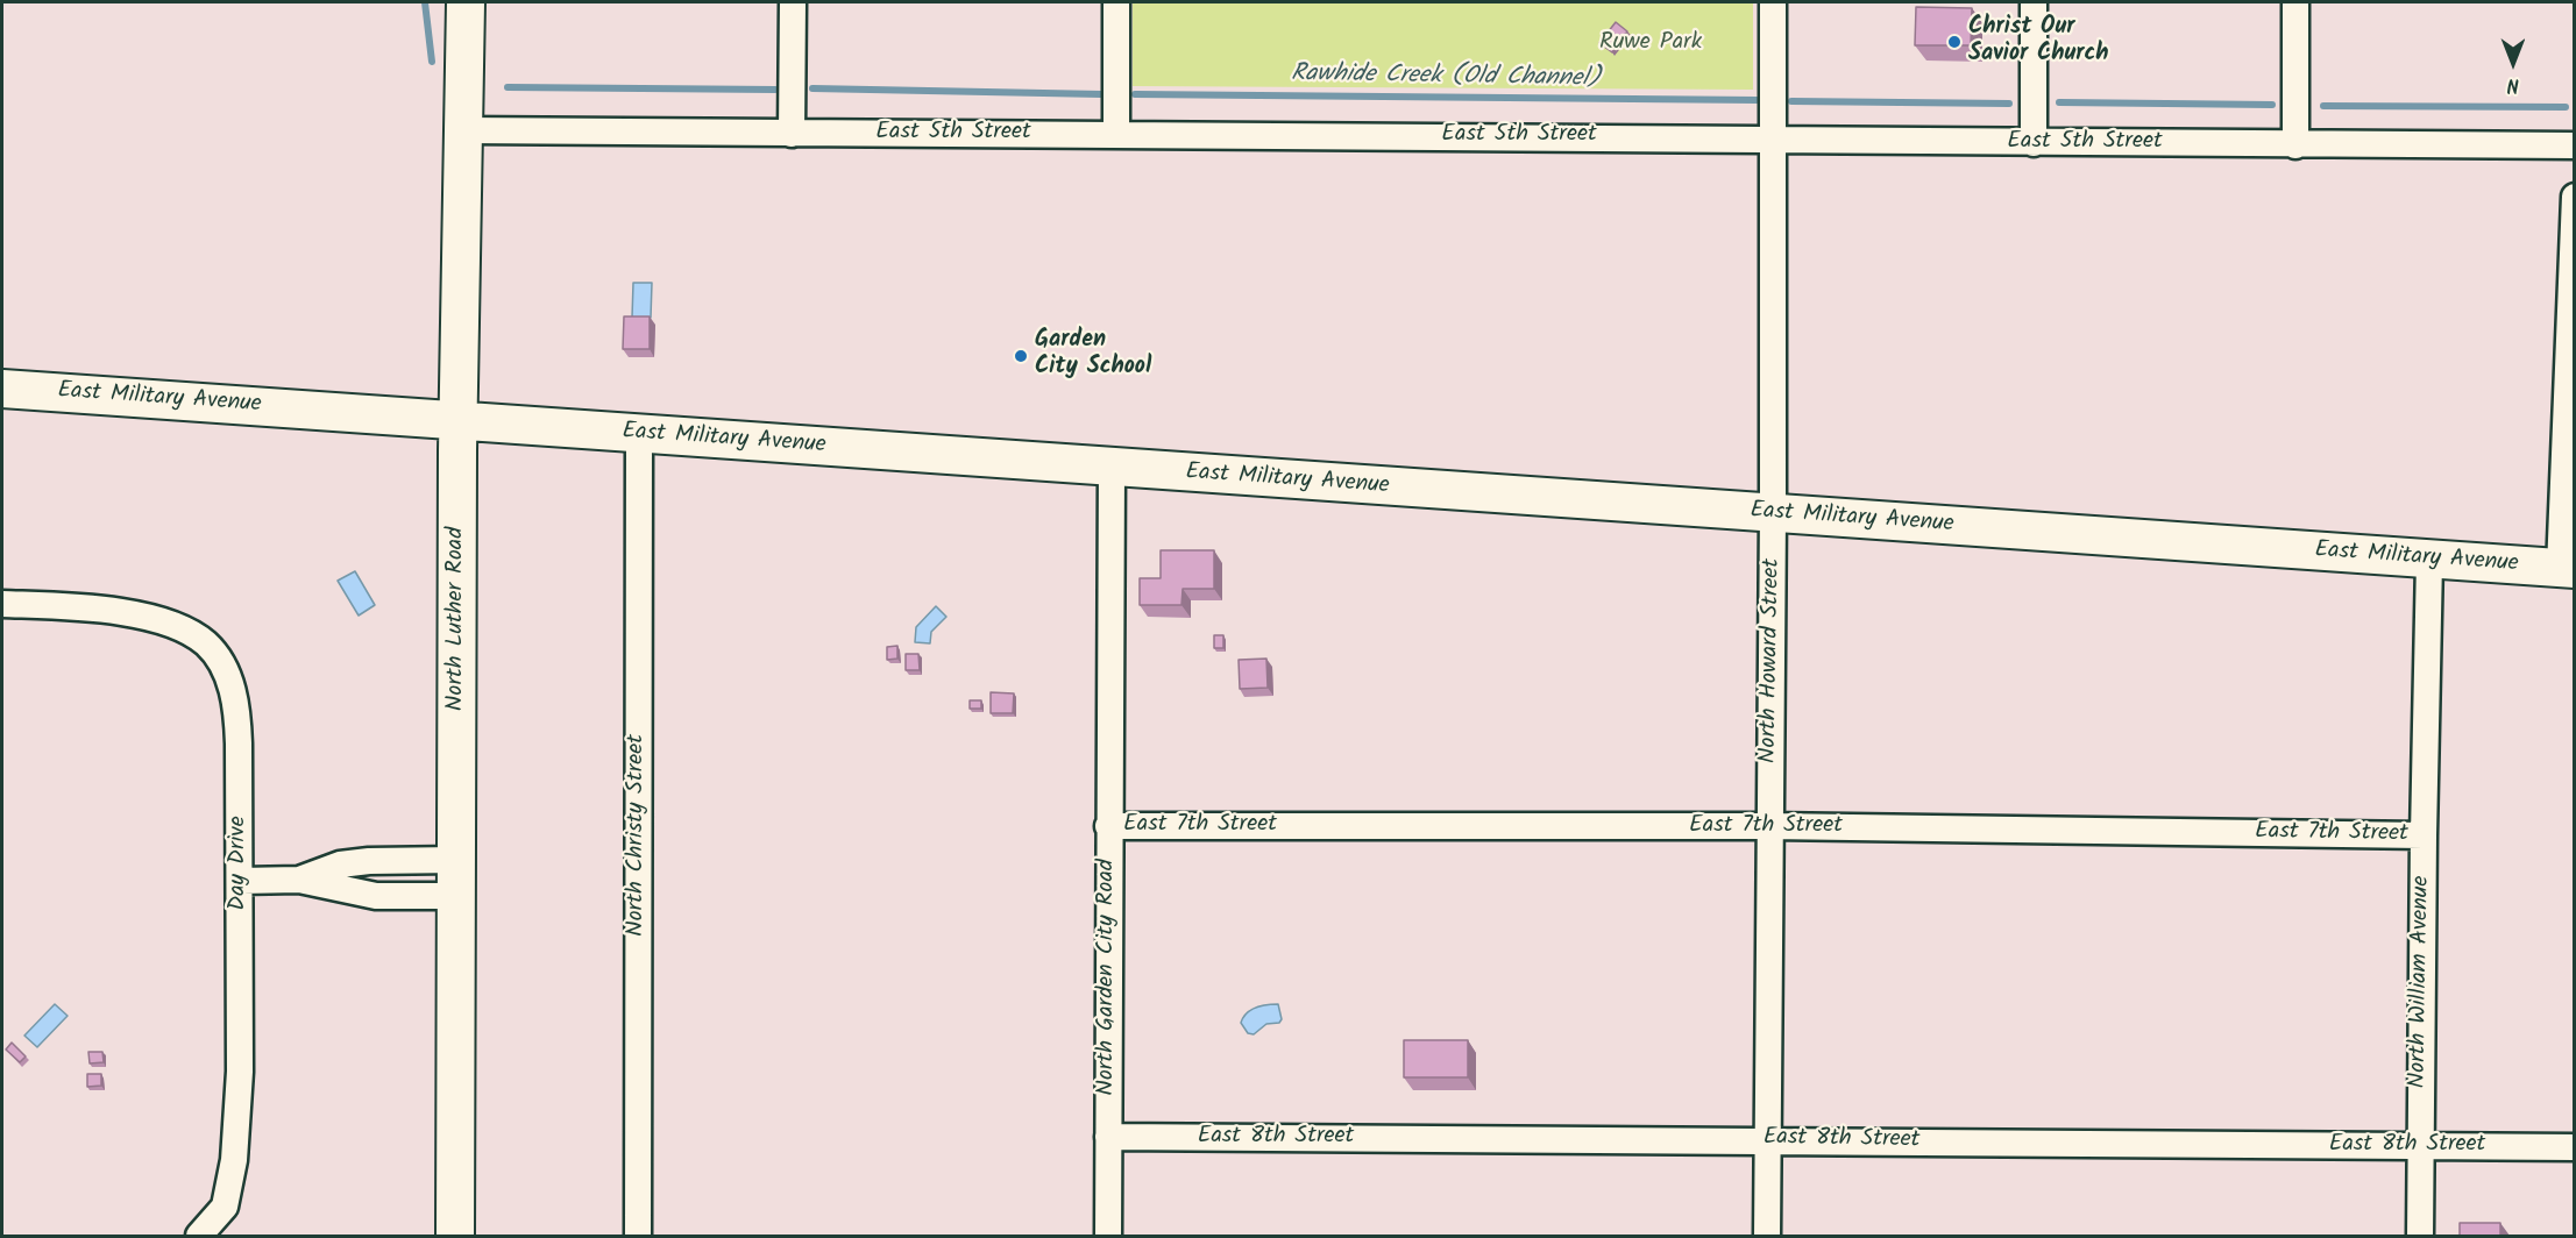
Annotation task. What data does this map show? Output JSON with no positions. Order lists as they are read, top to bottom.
{
  "streets": {
    "main road": ["East Military Avenue", "North Luther Road"],
    "street": [
      "East 5th Street",
      "North Howard Street",
      "East 7th Street",
      "North Christy Street",
      "Day Drive",
      "North Garden City Road",
      "North William Avenue",
      "East 8th Street"
    ]
  },
  "crossings": [
    ["East 5th Street", "North Luther Road"],
    ["East 5th Street", "North Howard Street"],
    ["East Military Avenue", "North Luther Road"],
    ["East Military Avenue", "North Howard Street"],
    ["East Military Avenue", "North Christy Street"],
    ["East Military Avenue", "North Garden City Road"],
    ["East Military Avenue", "North William Avenue"],
    ["North Howard Street", "East 7th Street"],
    ["North Howard Street", "East 8th Street"],
    ["East 7th Street", "North Garden City Road"],
    ["East 7th Street", "North William Avenue"],
    ["North Garden City Road", "East 8th Street"],
    ["North William Avenue", "East 8th Street"]
  ],
  "water": ["Rawhide Creek (Old Channel)"],
  "parks": ["Ruwe Park"],
  "places": ["Christ Our Savior Church", "Garden City School"],
  "north": "bottom"
}
